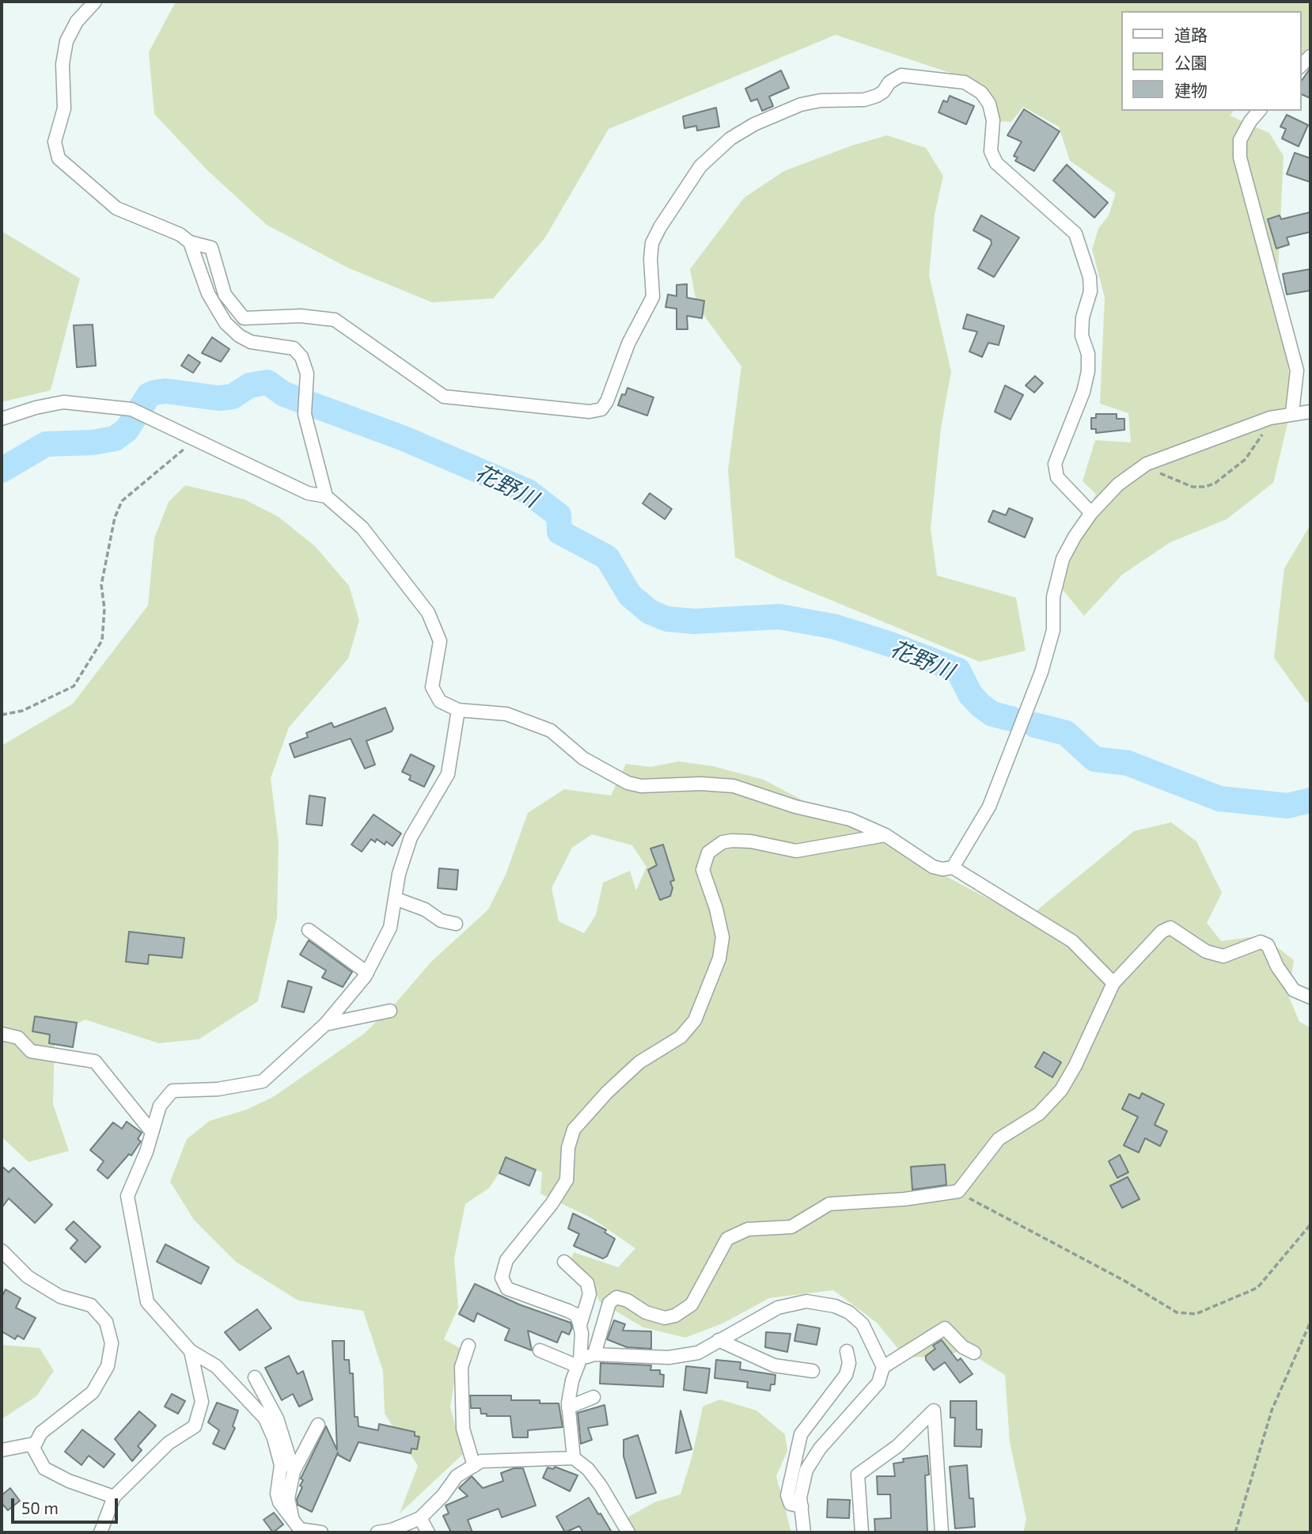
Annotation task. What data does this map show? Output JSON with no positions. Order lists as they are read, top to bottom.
{
  "water": ["花野川"],
  "legend": ["道路", "公園", "建物"],
  "scale_bar": "50 m"
}
